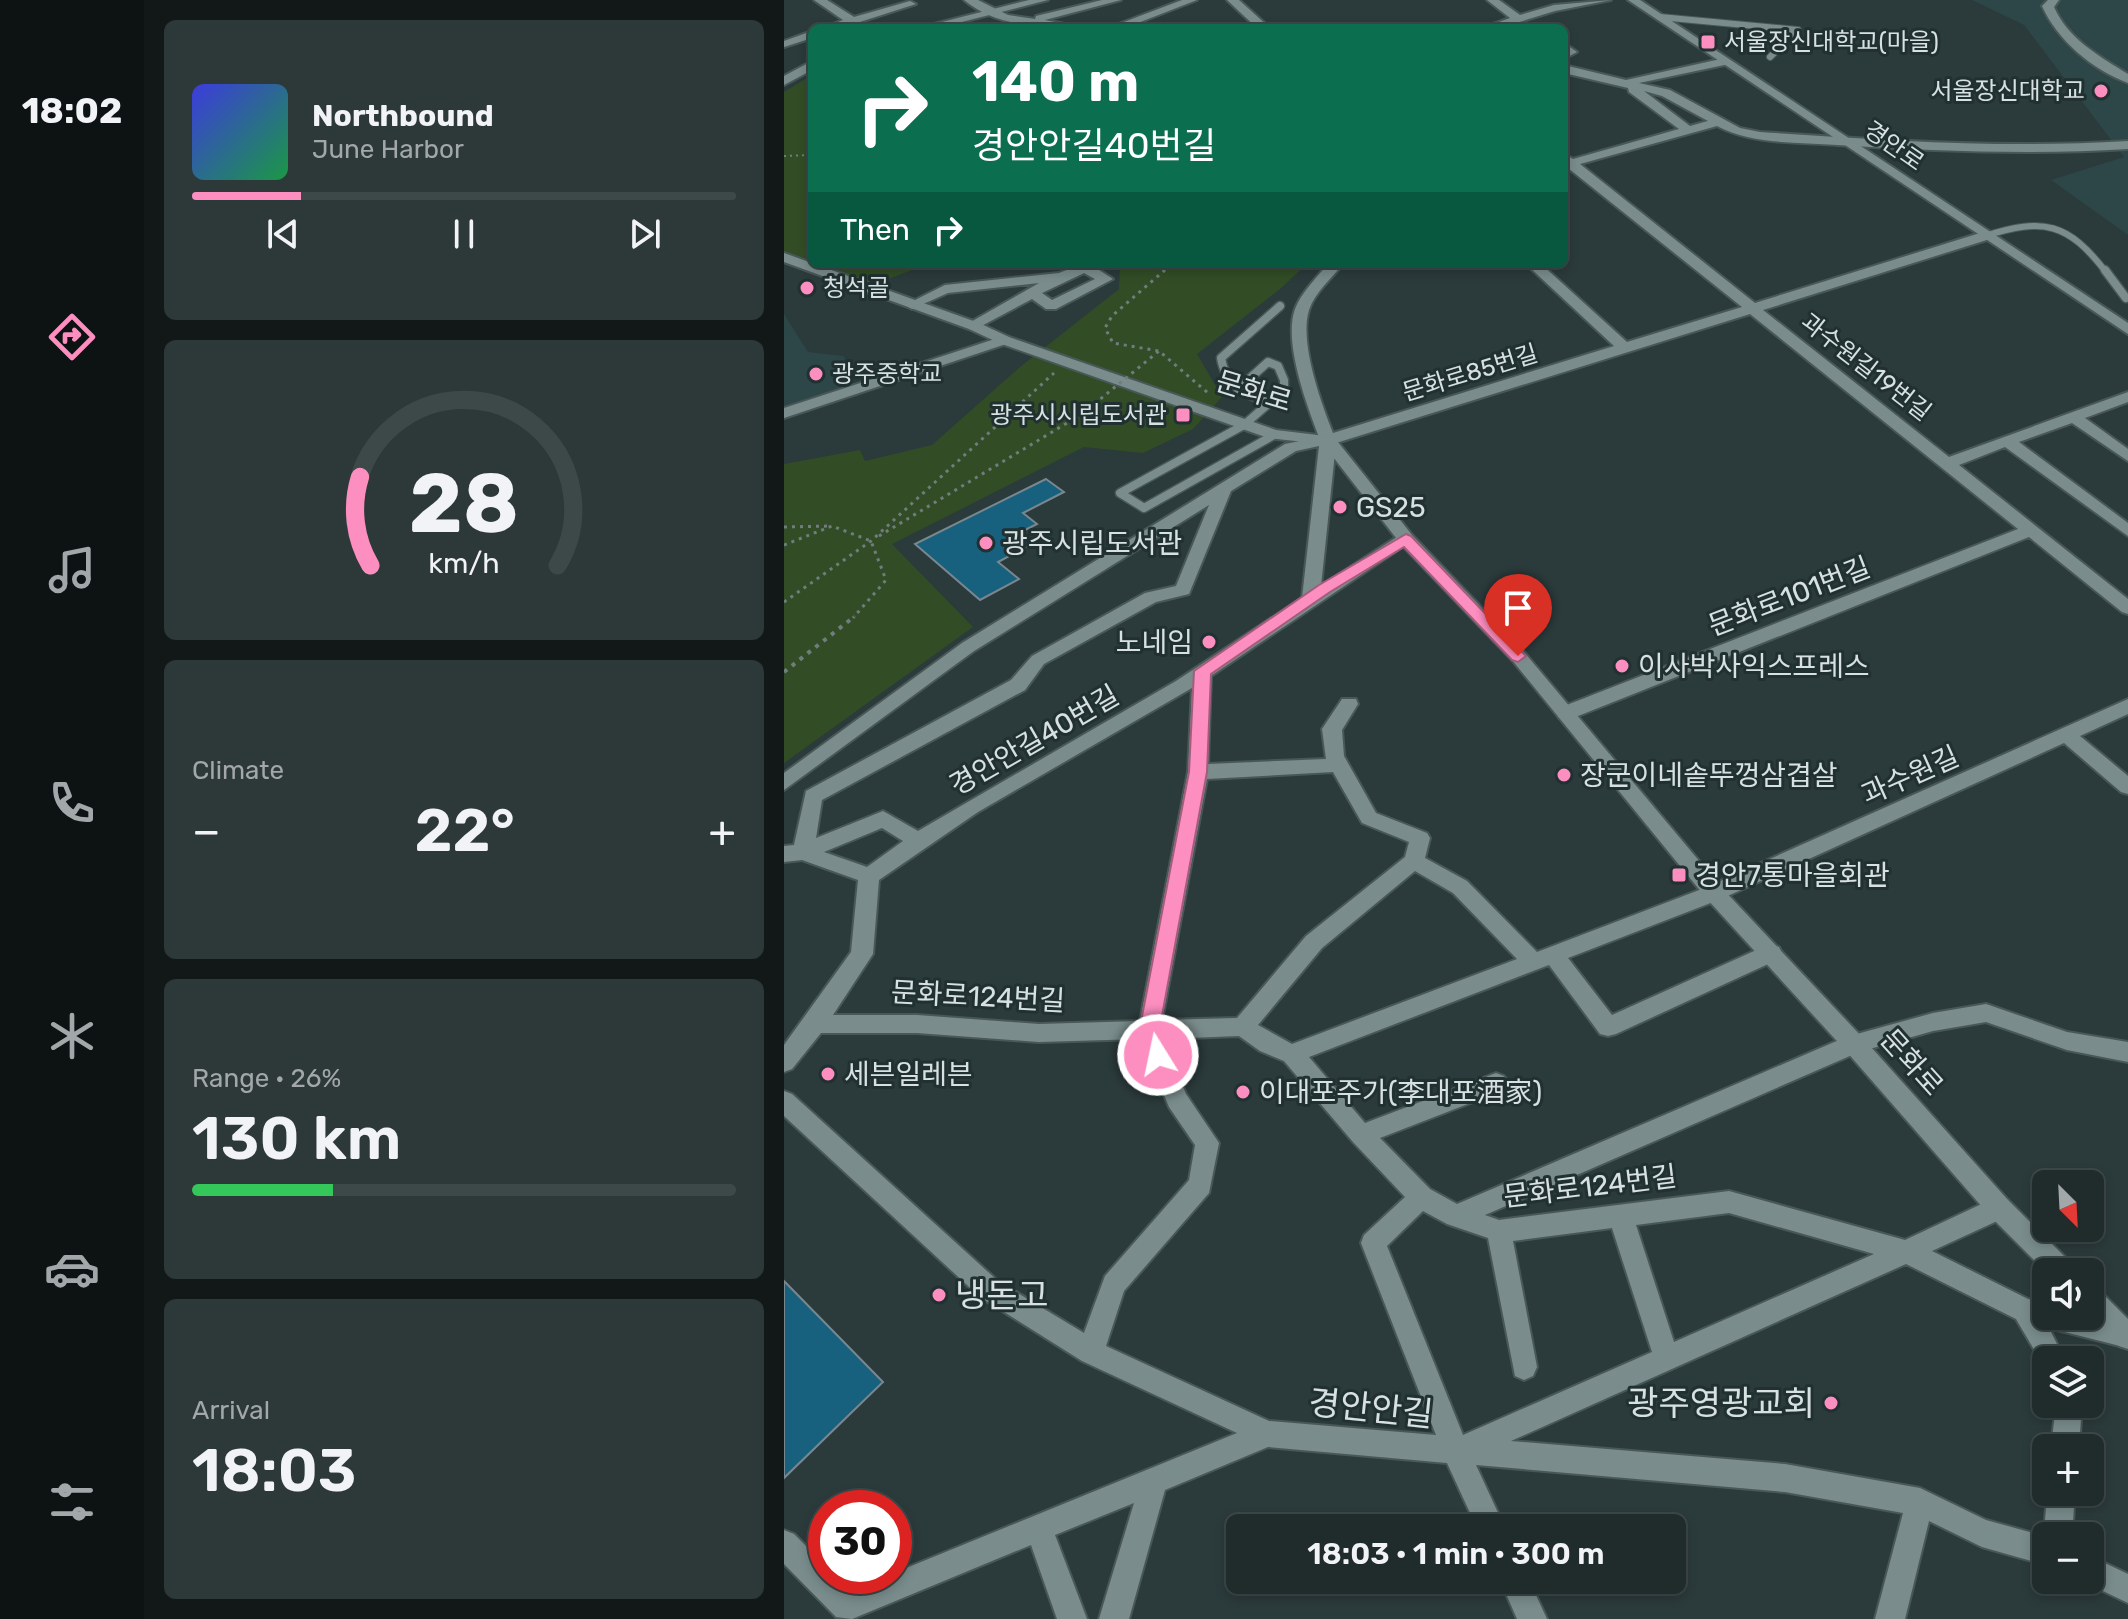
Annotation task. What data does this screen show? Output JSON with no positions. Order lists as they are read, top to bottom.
{
  "streets": {
    "street": [
      "경안로",
      "과수원길19번길",
      "문화로85번길",
      "문화로",
      "문화로101번길",
      "경안안길40번길",
      "과수원길",
      "문화로124번길",
      "경안안길"
    ]
  },
  "crossings": [
    ["경안로", "문화로85번길"],
    ["과수원길19번길", "문화로85번길"],
    ["과수원길19번길", "문화로101번길"],
    ["문화로85번길", "문화로"],
    ["문화로", "문화로101번길"],
    ["문화로", "경안안길40번길"],
    ["문화로", "과수원길"]
  ],
  "places": {
    "transit": ["서울장신대학교(마을)", "광주시시립도서관", "경안7통마을회관"],
    "other": [
      "서울장신대학교",
      "청석골",
      "광주중학교",
      "GS25",
      "광주시립도서관",
      "노네임",
      "이사박사익스프레스",
      "장군이네솥뚜껑삼겹살",
      "세븐일레븐",
      "이대포주가(李대포酒家)",
      "냉돈고",
      "광주영광교회"
    ]
  },
  "north": "bottom right",
  "page": {
    "tabs": "18:02",
    "turn": ["140 m", "경안안길40번길"],
    "song": ["Northbound", "June Harbor"],
    "then": "Then",
    "tile": [
      "Climate",
      ["Range · 26%", "130 km"],
      ["Arrival", "18:03"]
    ],
    "heat": ["−", "22°", "+"],
    "map_buttons": ["+", "−"],
    "limit": "30",
    "trip": "18:03 · 1 min · 300 m",
    "gauge": ["28", "km/h"]
  }
}
